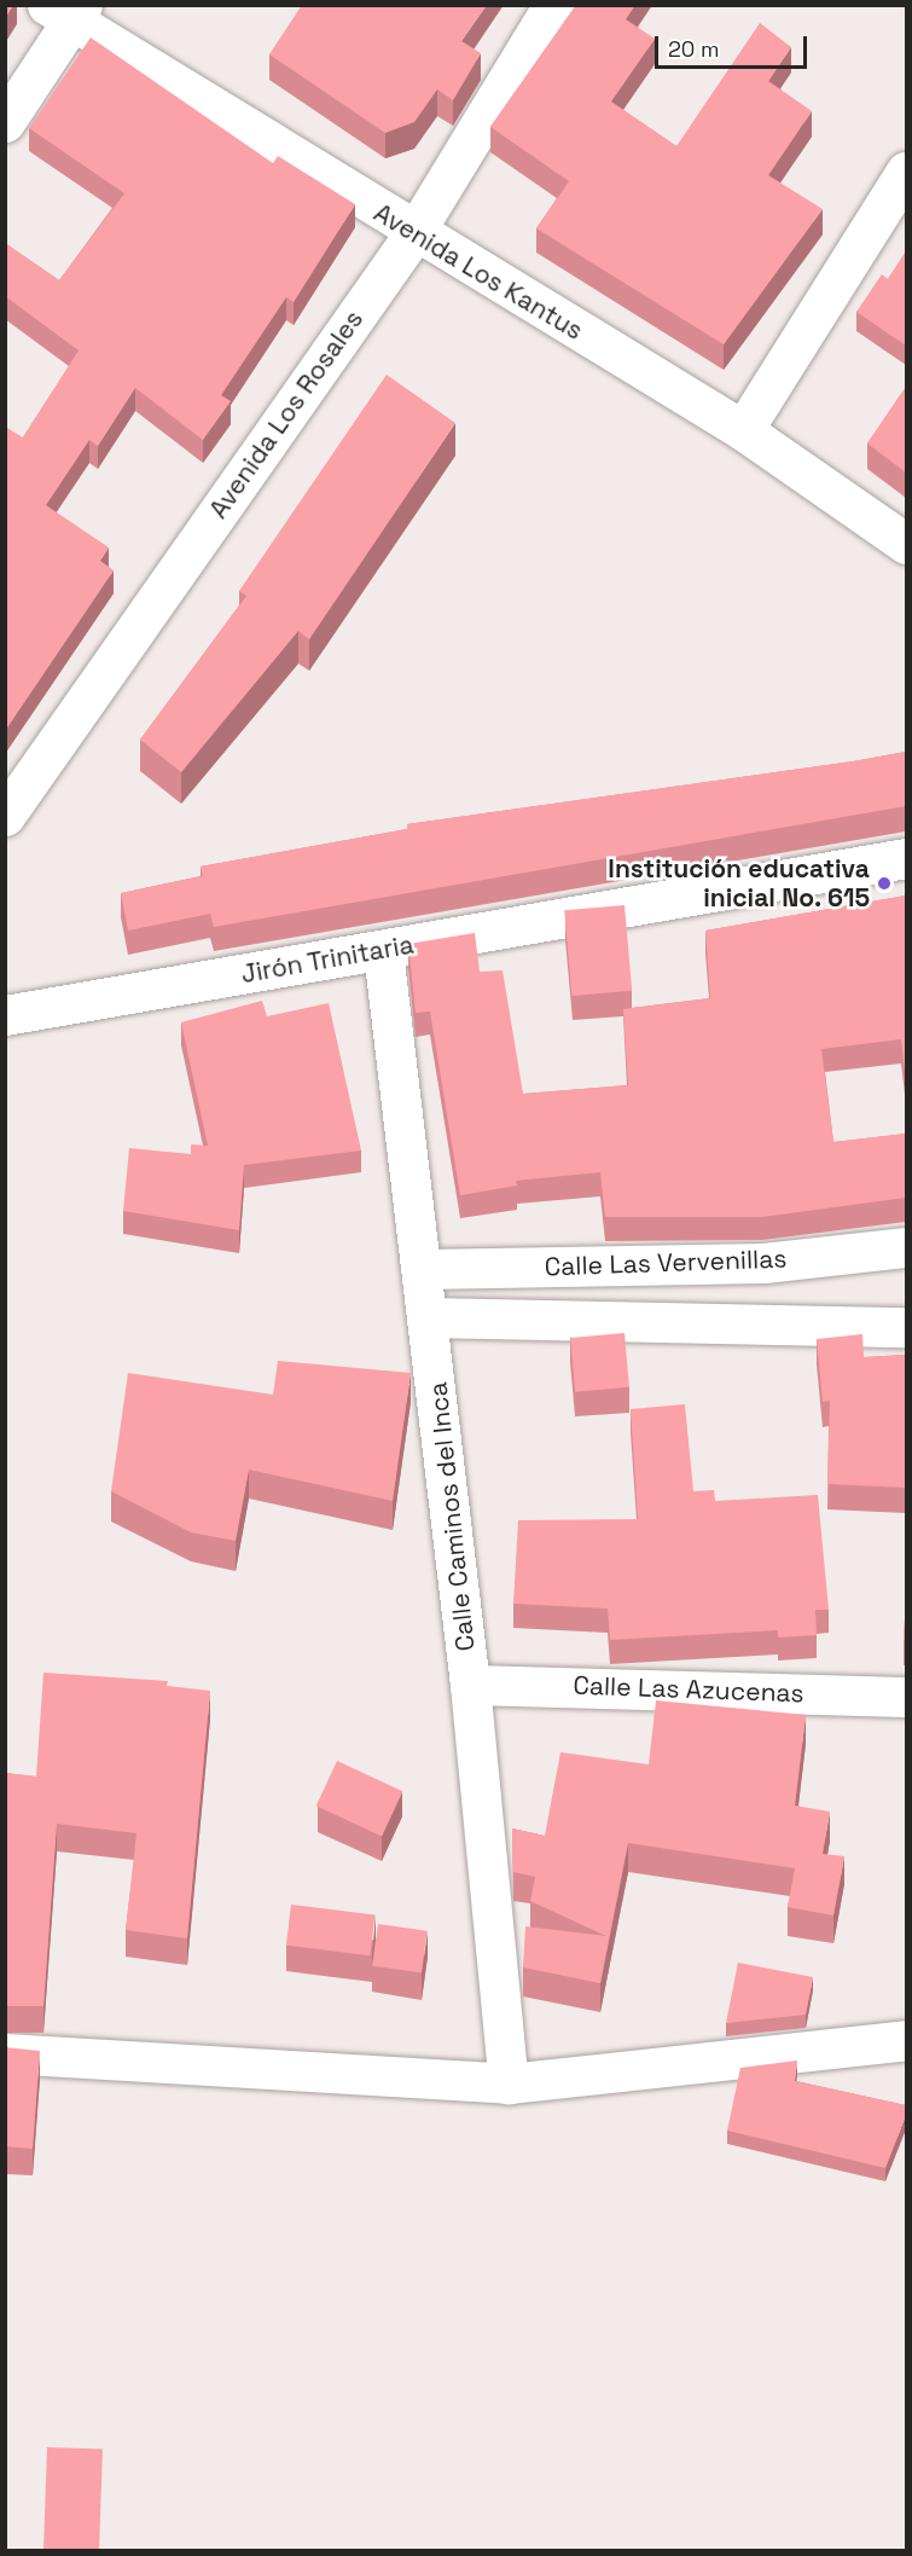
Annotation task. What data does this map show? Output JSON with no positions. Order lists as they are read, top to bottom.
{
  "streets": {
    "street": [
      "Avenida Los Kantus",
      "Avenida Los Rosales",
      "Jirón Trinitaria",
      "Calle Las Vervenillas",
      "Calle Caminos del Inca",
      "Calle Las Azucenas"
    ]
  },
  "crossings": [
    ["Avenida Los Kantus", "Avenida Los Rosales"],
    ["Jirón Trinitaria", "Calle Caminos del Inca"],
    ["Calle Las Vervenillas", "Calle Caminos del Inca"],
    ["Calle Caminos del Inca", "Calle Las Azucenas"]
  ],
  "places": ["Institución educativa inicial No. 615"],
  "scale_bar": "20 m"
}
